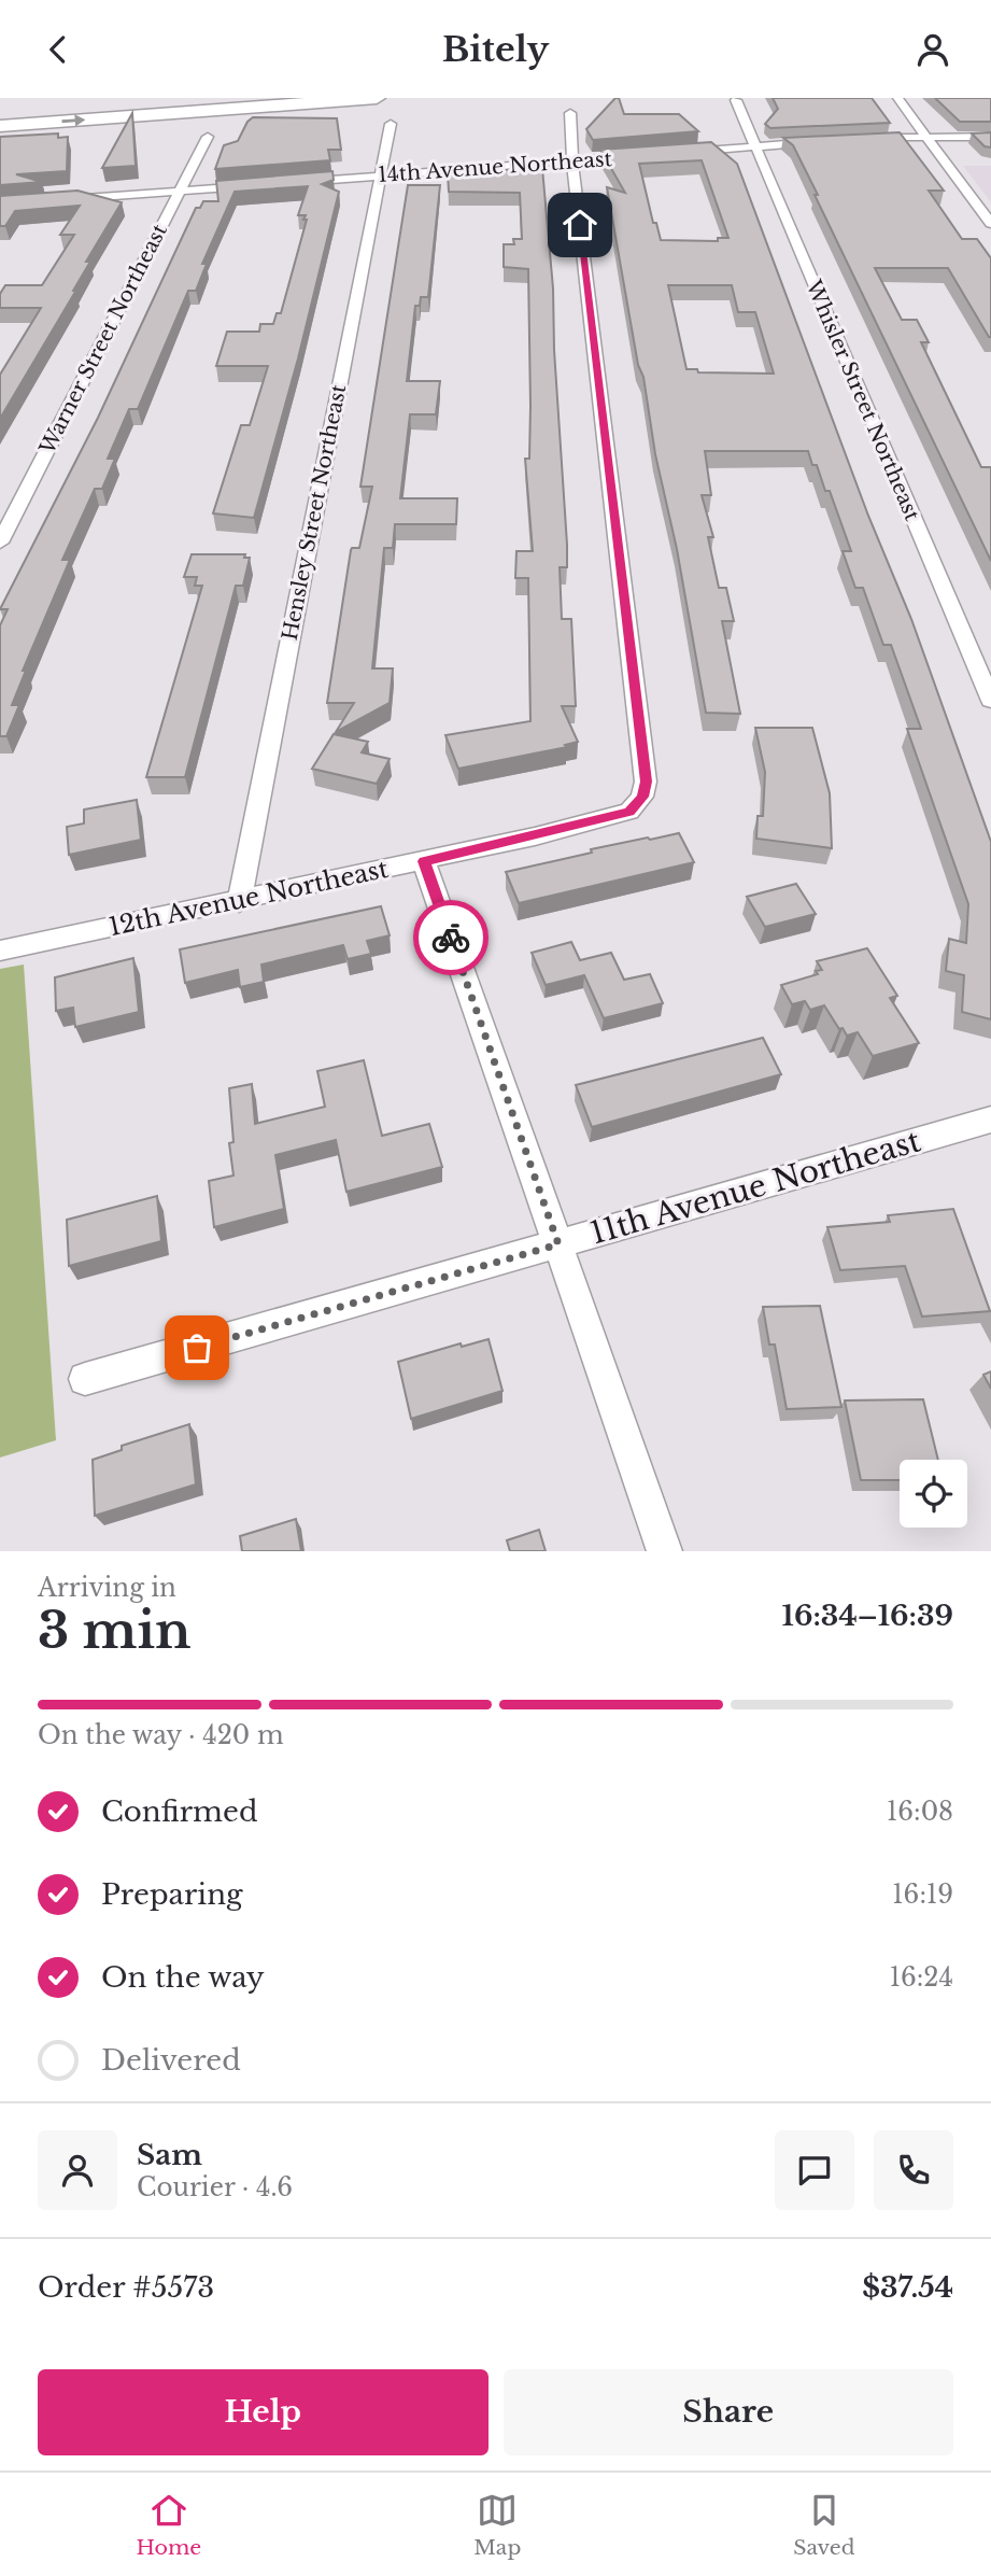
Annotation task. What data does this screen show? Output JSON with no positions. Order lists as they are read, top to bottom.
{
  "streets": {
    "street": [
      "14th Avenue Northeast",
      "Warner Street Northeast",
      "Whisler Street Northeast",
      "Hensley Street Northeast",
      "12th Avenue Northeast",
      "11th Avenue Northeast"
    ]
  },
  "crossings": [
    ["14th Avenue Northeast", "Hensley Street Northeast"],
    ["14th Avenue Northeast", "12th Avenue Northeast"],
    ["Hensley Street Northeast", "12th Avenue Northeast"]
  ],
  "page": {
    "header": "Bitely",
    "heading": ["3 min", "Arriving in", "16:34–16:39"],
    "panel": [
      "Sam",
      "Courier · 4.6",
      "Order #5573",
      "$37.54"
    ],
    "bar": "On the way · 420 m",
    "list": [
      ["Confirmed", "16:08"],
      ["Preparing", "16:19"],
      ["On the way", "16:24"],
      "Delivered"
    ],
    "buttons": ["Help", "Share"],
    "tabs": ["Home", "Map", "Saved"]
  }
}
